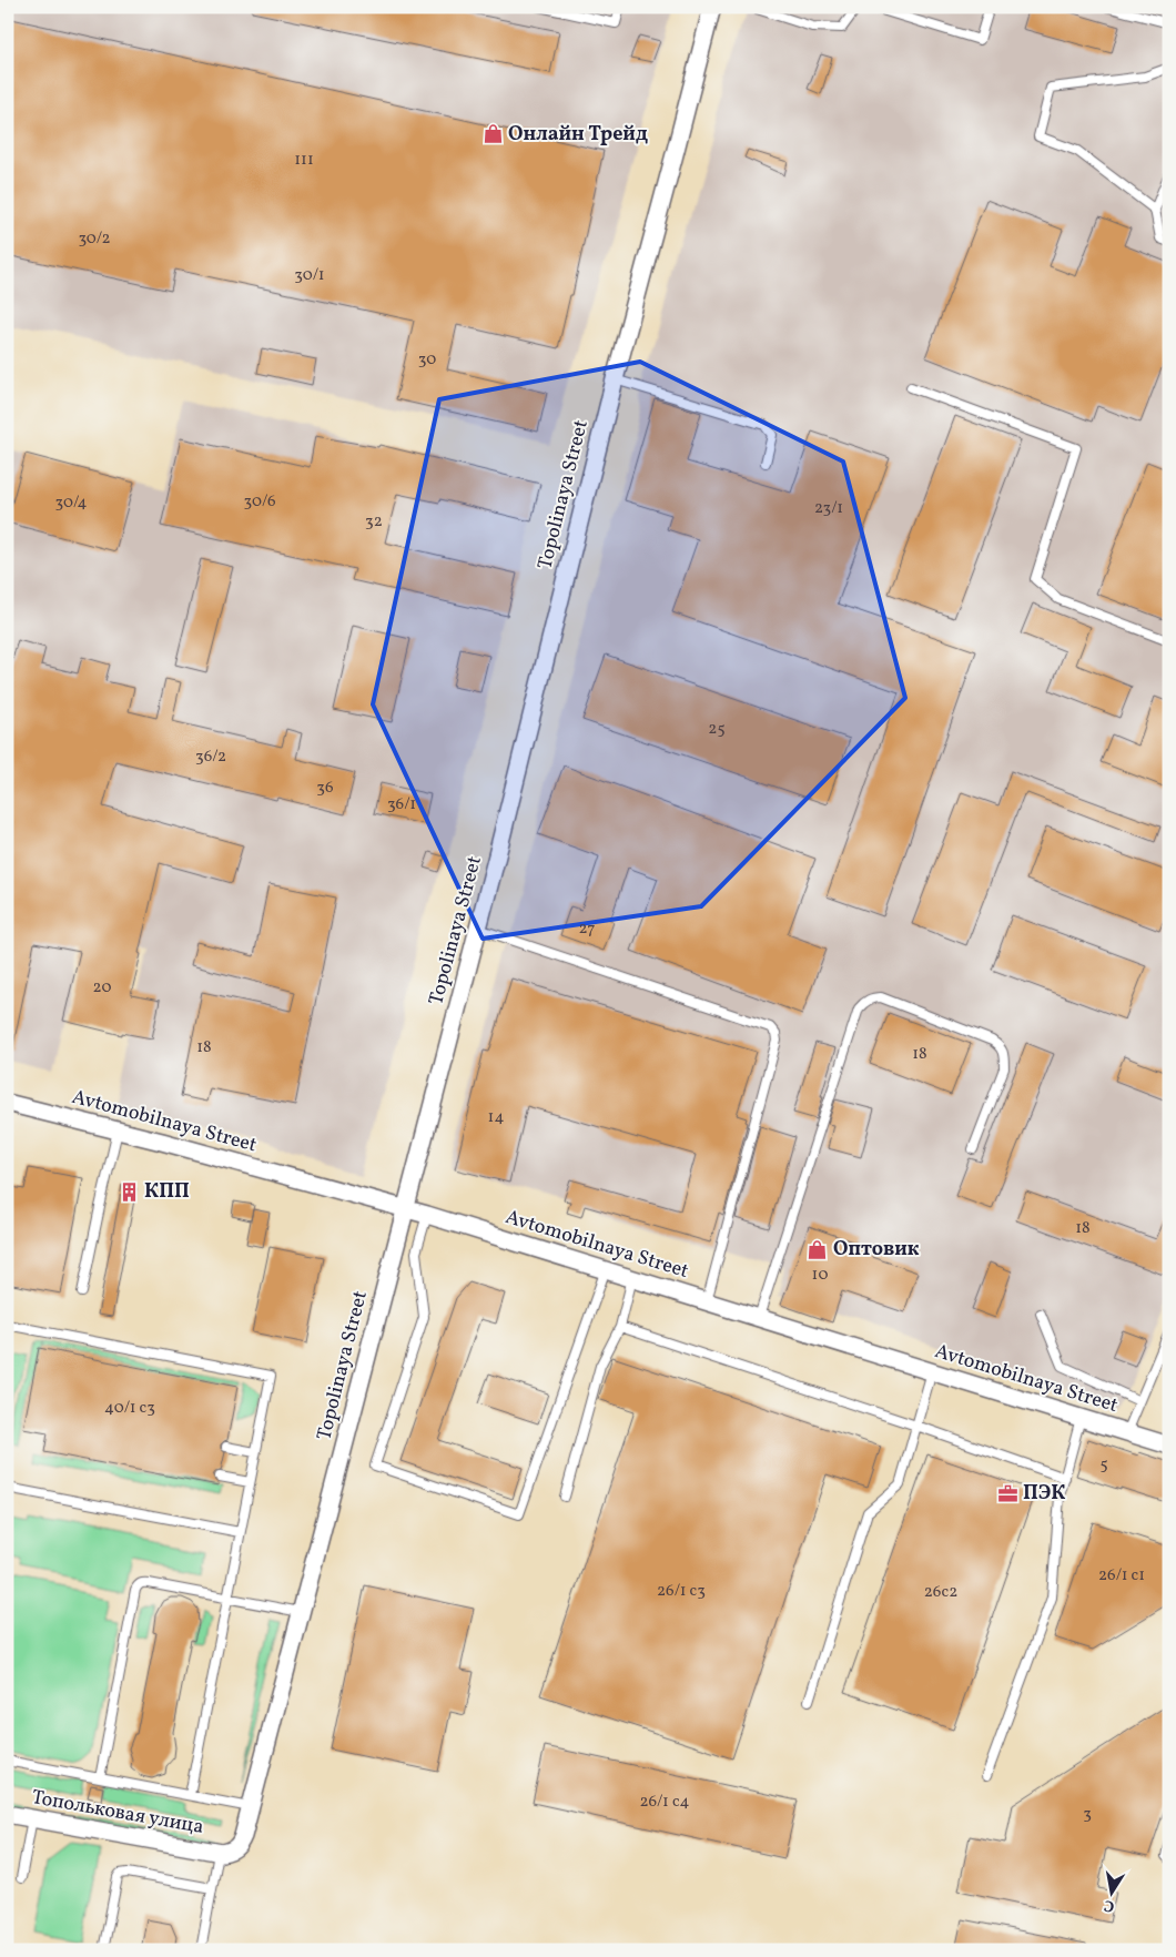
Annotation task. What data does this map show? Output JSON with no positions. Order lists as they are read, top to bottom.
{
  "streets": {
    "street": ["Topolinaya Street", "Avtomobilnaya Street", "Топольковая улица"]
  },
  "crossings": [
    ["Topolinaya Street", "Avtomobilnaya Street"],
    ["Topolinaya Street", "Топольковая улица"]
  ],
  "places": {
    "shop": ["Онлайн Трейд", "Оптовик"],
    "building": ["КПП"],
    "office": ["ПЭК"]
  },
  "house_numbers": [
    "111",
    "30/2",
    "30/1",
    "30",
    "30/6",
    "30/4",
    "23/1",
    "32",
    "25",
    "36/2",
    "36",
    "36/1",
    "27",
    "20",
    "18",
    "18",
    "14",
    "18",
    "10",
    "40/1 с3",
    "5",
    "26/1 с1",
    "26/1 с3",
    "26с2",
    "26/1 с4",
    "3"
  ],
  "north": "bottom"
}
